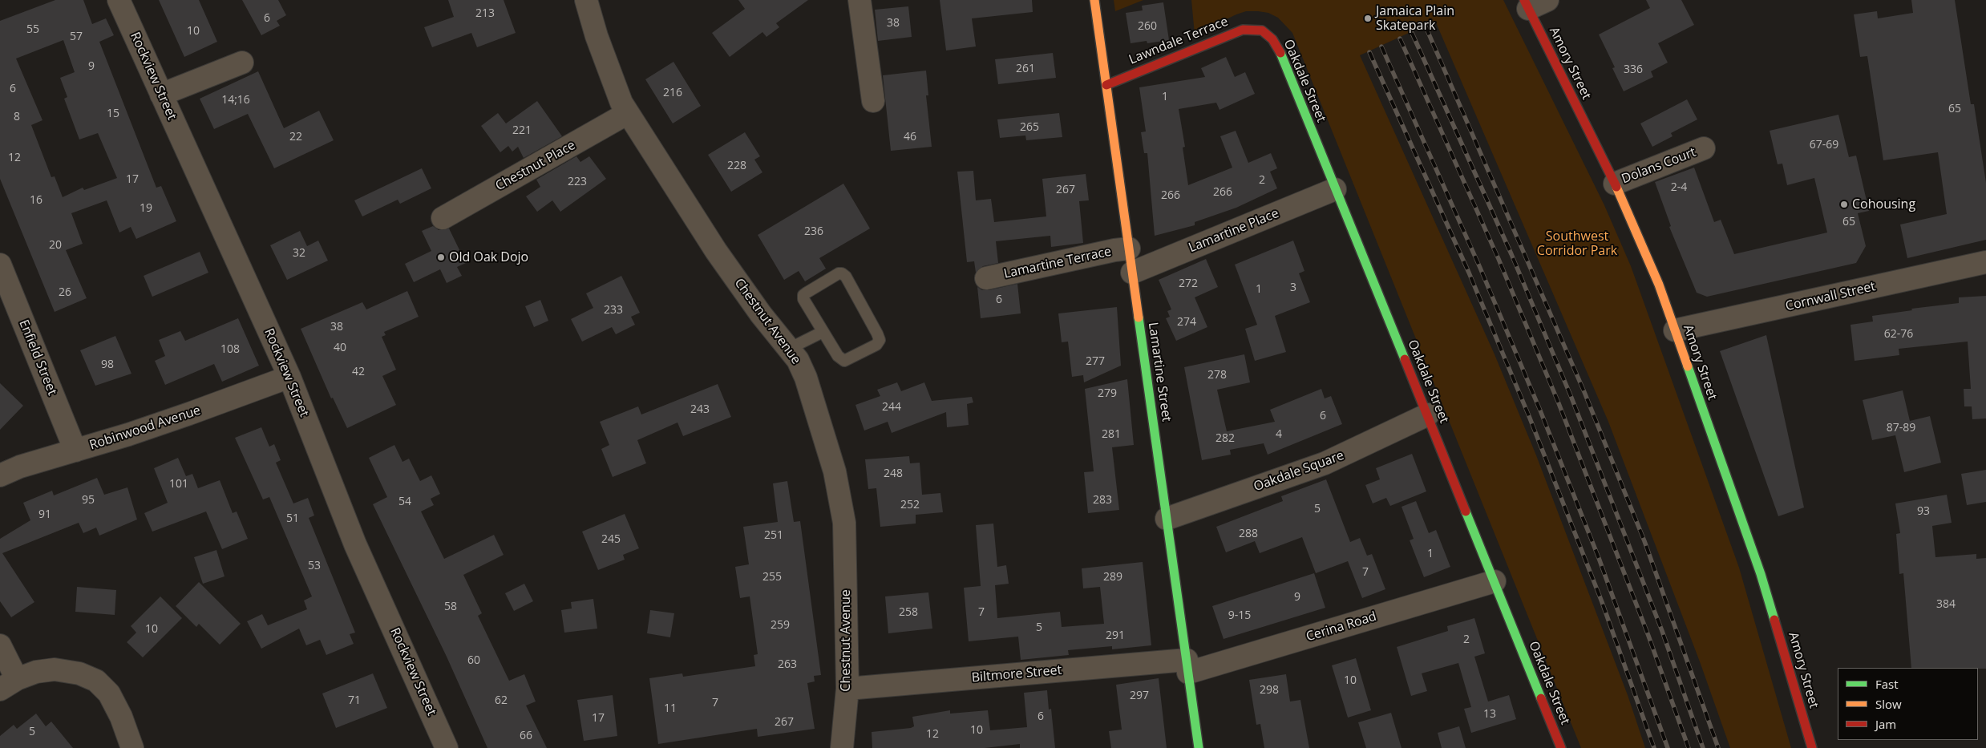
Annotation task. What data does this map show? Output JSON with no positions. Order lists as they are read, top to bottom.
{
  "streets": {
    "street": [
      "Lawndale Terrace",
      "Amory Street",
      "Rockview Street",
      "Oakdale Street",
      "Chestnut Place",
      "Dolans Court",
      "Lamartine Place",
      "Lamartine Terrace",
      "Cornwall Street",
      "Chestnut Avenue",
      "Enfield Street",
      "Lamartine Street",
      "Robinwood Avenue",
      "Oakdale Square",
      "Cerina Road",
      "Biltmore Street"
    ]
  },
  "crossings": [
    ["Lawndale Terrace", "Oakdale Street"],
    ["Lawndale Terrace", "Lamartine Street"],
    ["Amory Street", "Dolans Court"],
    ["Amory Street", "Cornwall Street"],
    ["Rockview Street", "Robinwood Avenue"],
    ["Oakdale Street", "Lamartine Place"],
    ["Oakdale Street", "Oakdale Square"],
    ["Oakdale Street", "Cerina Road"],
    ["Chestnut Place", "Chestnut Avenue"],
    ["Lamartine Place", "Lamartine Street"],
    ["Lamartine Terrace", "Lamartine Street"],
    ["Chestnut Avenue", "Biltmore Street"],
    ["Enfield Street", "Robinwood Avenue"],
    ["Lamartine Street", "Oakdale Square"],
    ["Lamartine Street", "Cerina Road"],
    ["Lamartine Street", "Biltmore Street"],
    ["Cerina Road", "Biltmore Street"]
  ],
  "parks": ["Southwest Corridor Park"],
  "places": ["Jamaica Plain Skatepark", "Cohousing", "Old Oak Dojo"],
  "house_numbers": [
    "213",
    "6",
    "38",
    "260",
    "55",
    "10",
    "57",
    "9",
    "261",
    "336",
    "6",
    "216",
    "1",
    "14;16",
    "65",
    "15",
    "8",
    "265",
    "221",
    "22",
    "46",
    "67-69",
    "12",
    "228",
    "17",
    "2",
    "223",
    "2-4",
    "267",
    "266",
    "266",
    "16",
    "19",
    "65",
    "236",
    "20",
    "32",
    "272",
    "3",
    "1",
    "26",
    "6",
    "233",
    "274",
    "38",
    "62-76",
    "40",
    "108",
    "277",
    "98",
    "42",
    "278",
    "279",
    "244",
    "243",
    "6",
    "87-89",
    "281",
    "4",
    "282",
    "248",
    "101",
    "95",
    "283",
    "54",
    "252",
    "5",
    "93",
    "91",
    "51",
    "288",
    "251",
    "245",
    "1",
    "53",
    "7",
    "255",
    "289",
    "9",
    "384",
    "58",
    "258",
    "7",
    "9-15",
    "259",
    "5",
    "10",
    "291",
    "2",
    "60",
    "263",
    "10",
    "298",
    "297",
    "71",
    "62",
    "7",
    "11",
    "13",
    "6",
    "17",
    "267",
    "10",
    "5",
    "12",
    "66"
  ],
  "legend": ["Fast", "Slow", "Jam"]
}
